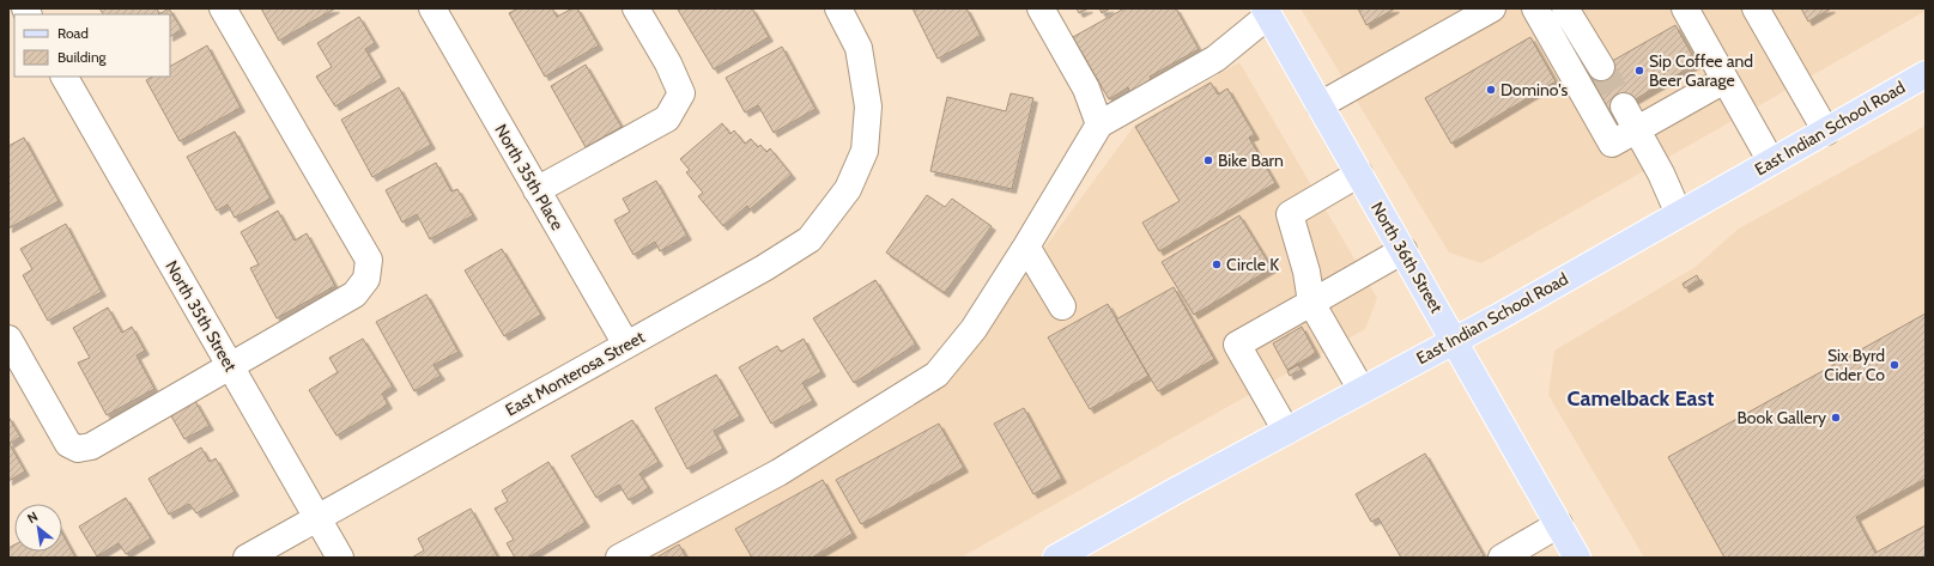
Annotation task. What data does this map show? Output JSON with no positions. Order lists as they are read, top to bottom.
{
  "streets": {
    "main road": ["East Indian School Road", "North 36th Street"],
    "street": ["North 35th Place", "North 35th Street", "East Monterosa Street"]
  },
  "crossings": [
    ["East Indian School Road", "North 36th Street"],
    ["North 35th Place", "East Monterosa Street"],
    ["North 35th Street", "East Monterosa Street"]
  ],
  "districts": ["Camelback East"],
  "places": [
    "Sip Coffee and Beer Garage",
    "Domino's",
    "Bike Barn",
    "Circle K",
    "Six Byrd Cider Co",
    "Book Gallery"
  ],
  "legend": ["Road", "Building"],
  "north": "top left"
}
